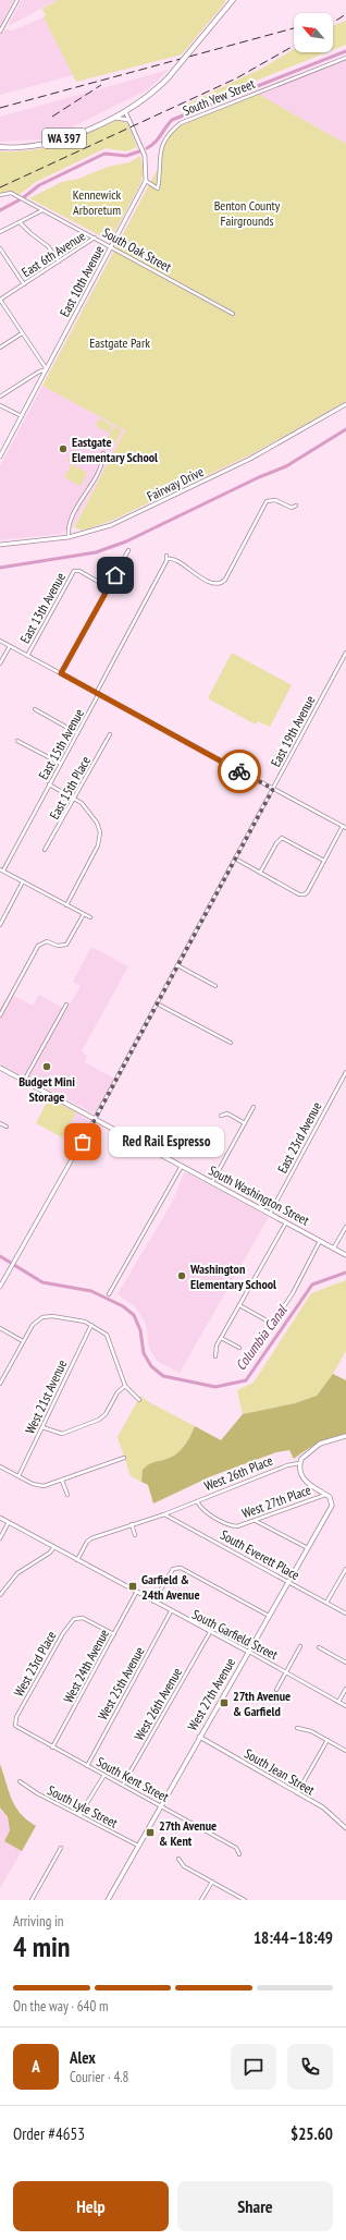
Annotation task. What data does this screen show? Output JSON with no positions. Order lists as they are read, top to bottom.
{
  "streets": {
    "main road": [
      "WA 397",
      "South Washington Street",
      "West 26th Place",
      "West 27th Avenue"
    ],
    "street": [
      "South Yew Street",
      "South Oak Street",
      "East 6th Avenue",
      "East 10th Avenue",
      "Fairway Drive",
      "East 13th Avenue",
      "East 19th Avenue",
      "East 15th Avenue",
      "East 15th Place",
      "East 23rd Avenue",
      "West 21st Avenue",
      "West 27th Place",
      "South Everett Place",
      "South Garfield Street",
      "West 23rd Place",
      "West 24th Avenue",
      "West 25th Avenue",
      "West 26th Avenue",
      "South Jean Street",
      "South Kent Street",
      "South Lyle Street"
    ]
  },
  "crossings": [
    ["South Yew Street", "East 10th Avenue"],
    ["South Oak Street", "East 6th Avenue"],
    ["South Oak Street", "East 10th Avenue"],
    ["East 19th Avenue", "South Washington Street"],
    ["East 23rd Avenue", "South Washington Street"],
    ["West 26th Place", "West 27th Place"],
    ["West 26th Place", "South Everett Place"],
    ["West 26th Place", "South Garfield Street"],
    ["West 27th Place", "West 27th Avenue"],
    ["South Everett Place", "West 27th Avenue"],
    ["South Garfield Street", "West 24th Avenue"],
    ["South Garfield Street", "West 25th Avenue"],
    ["South Garfield Street", "West 27th Avenue"],
    ["South Garfield Street", "West 26th Avenue"],
    ["West 23rd Place", "West 24th Avenue"],
    ["West 23rd Place", "South Kent Street"],
    ["West 24th Avenue", "South Kent Street"],
    ["West 25th Avenue", "South Kent Street"],
    ["West 27th Avenue", "South Jean Street"],
    ["West 27th Avenue", "South Kent Street"],
    ["West 27th Avenue", "South Lyle Street"],
    ["West 26th Avenue", "South Kent Street"]
  ],
  "water": ["Columbia Canal"],
  "parks": ["Kennewick Arboretum", "Benton County Fairgrounds", "Eastgate Park"],
  "places": {
    "other": [
      "Eastgate Elementary School",
      "Budget Mini Storage",
      "Red Rail Espresso",
      "Washington Elementary School"
    ],
    "transit": ["Garfield & 24th Avenue", "27th Avenue & Garfield", "27th Avenue & Kent"]
  },
  "north": "top left",
  "page": {
    "bubble": "Red Rail Espresso",
    "heading": ["4 min", "Arriving in", "18:44–18:49"],
    "panel": [
      "Alex",
      "Courier · 4.8",
      "Order #4653",
      "$25.60"
    ],
    "bar": "On the way · 640 m",
    "round": "A",
    "buttons": ["Help", "Share"]
  }
}
